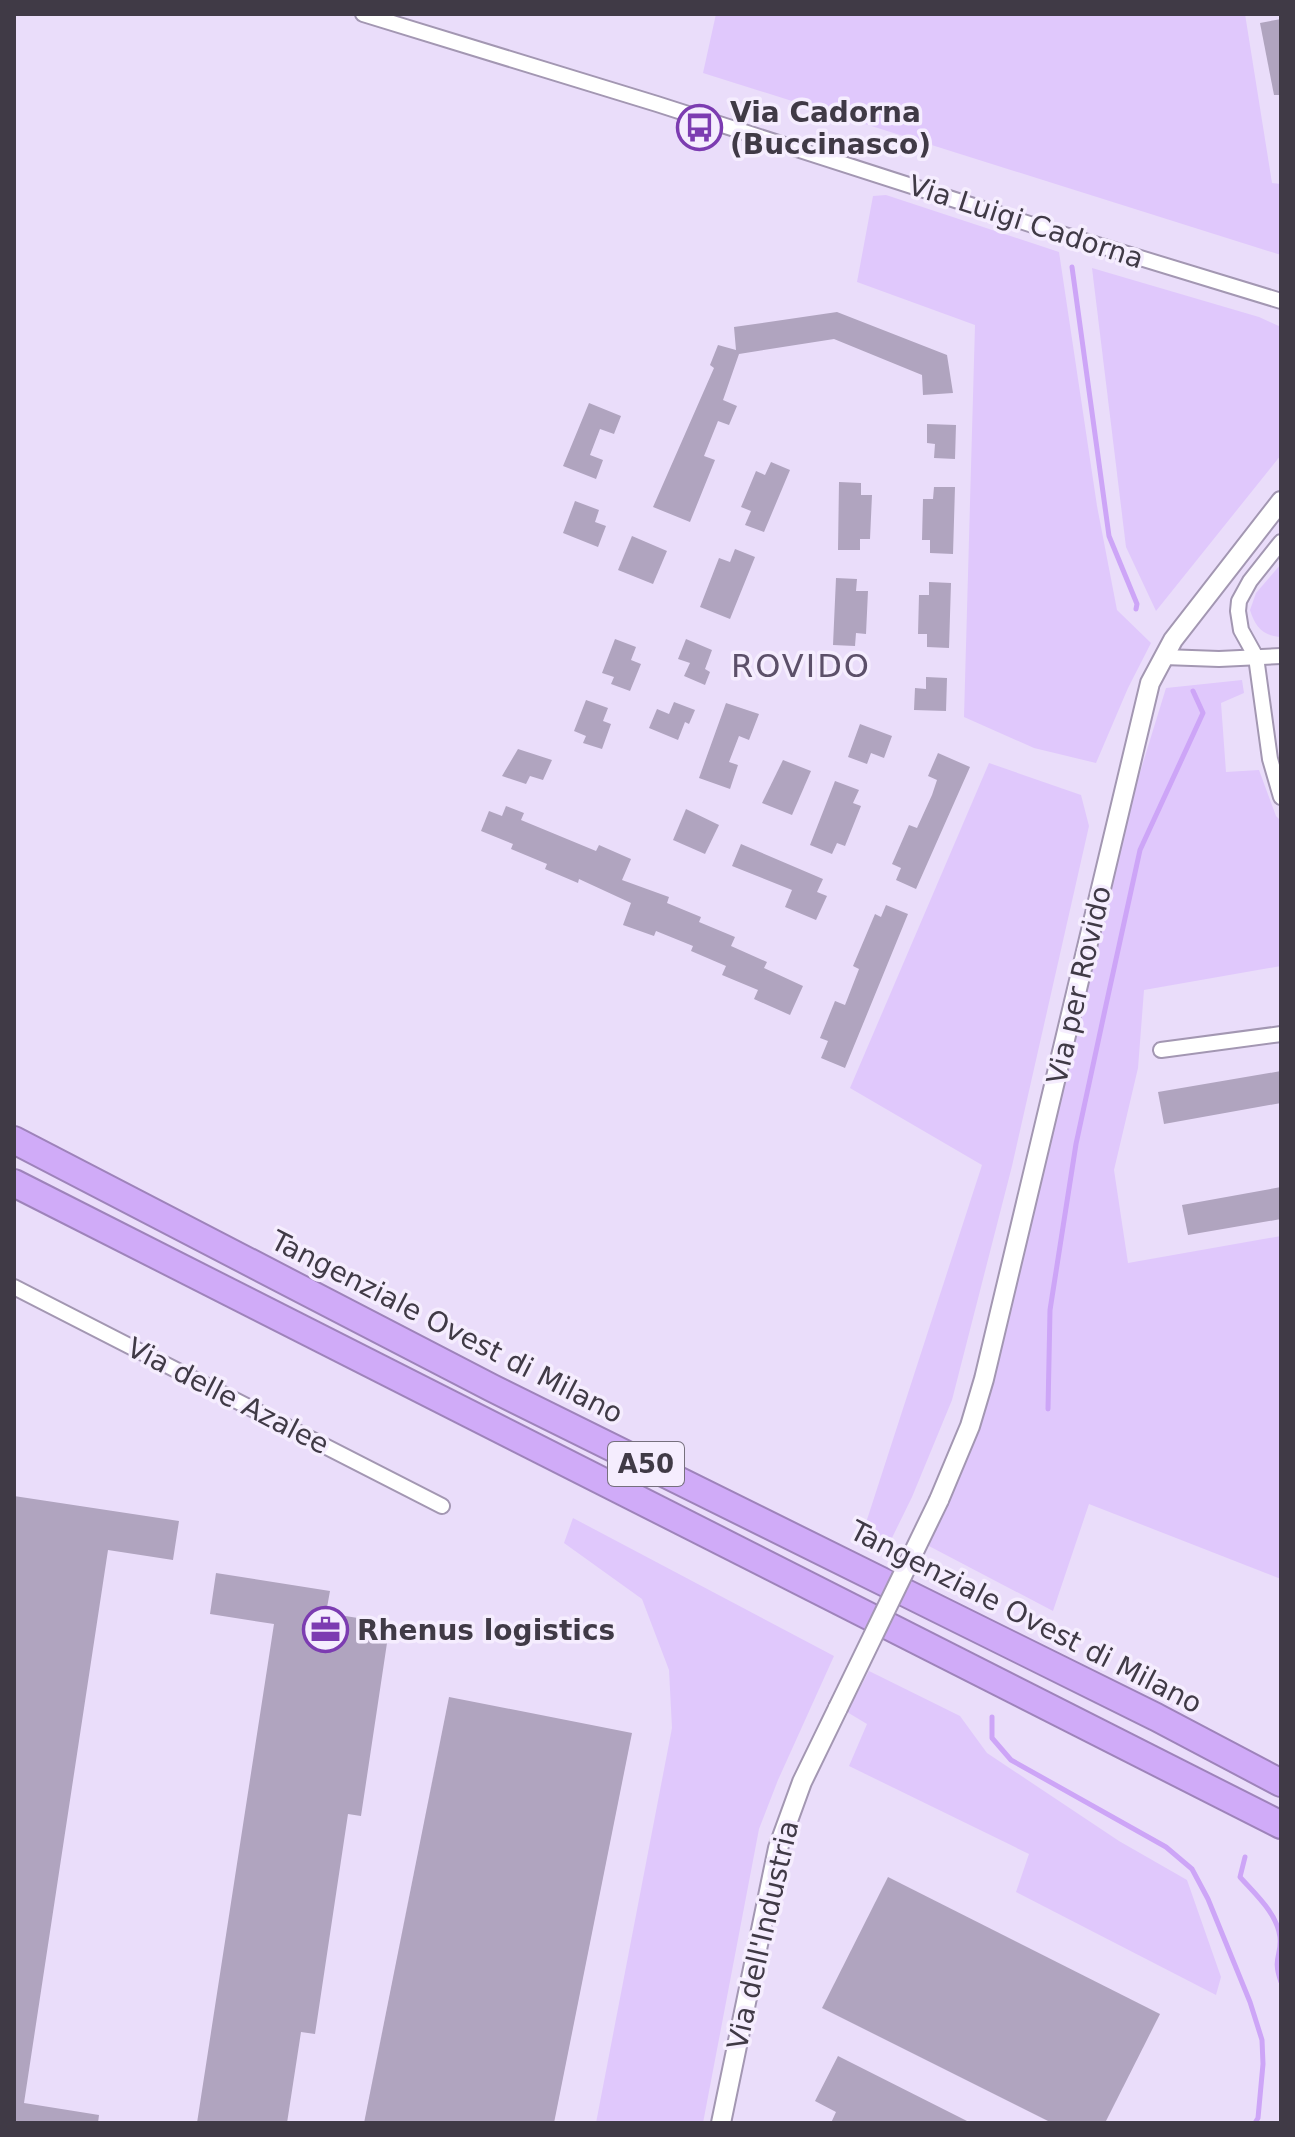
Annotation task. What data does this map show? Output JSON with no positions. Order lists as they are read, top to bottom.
{
  "streets": {
    "highway": ["Tangenziale Ovest di Milano", "A50"],
    "street": [
      "Via Luigi Cadorna",
      "Via per Rovido",
      "Via delle Azalee",
      "Via dell'Industria"
    ]
  },
  "crossings": [
    ["Via per Rovido", "Via dell'Industria"]
  ],
  "districts": ["ROVIDO"],
  "places": {
    "bus stop": ["Via Cadorna (Buccinasco)"],
    "office": ["Rhenus logistics"]
  }
}
